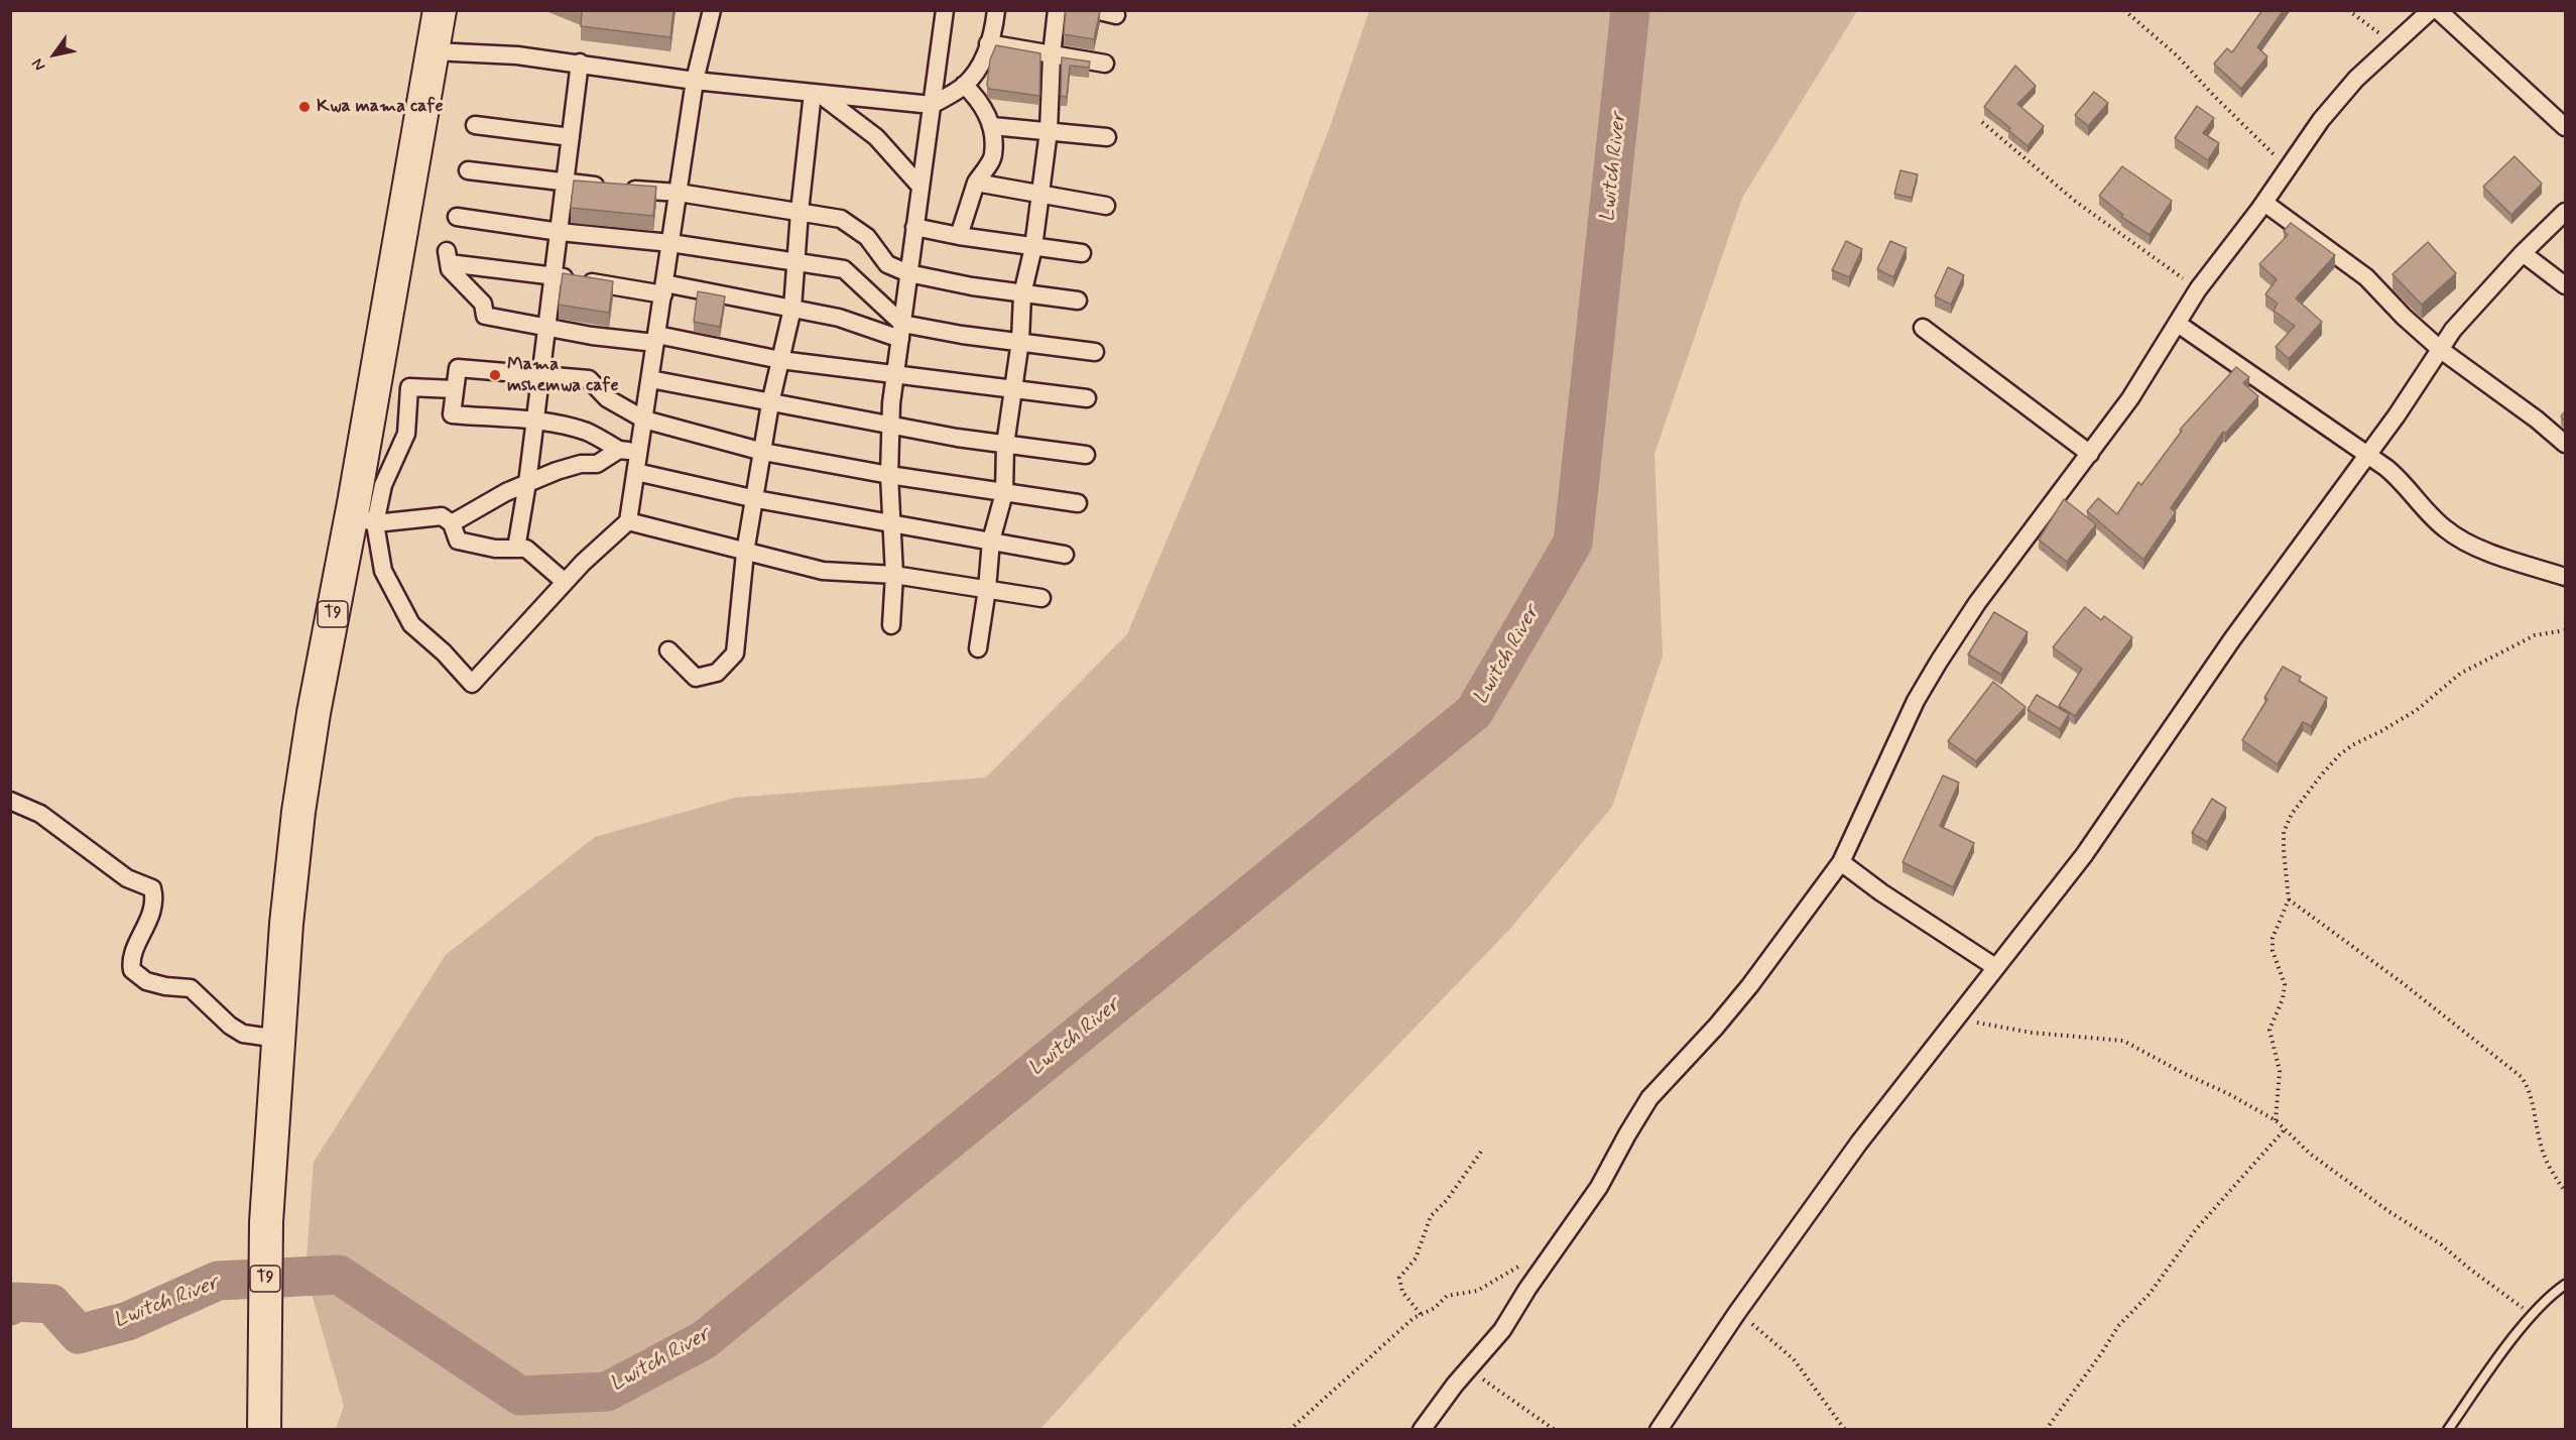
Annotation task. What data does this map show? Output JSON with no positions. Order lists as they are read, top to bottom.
{
  "streets": {
    "highway": ["T9"]
  },
  "water": ["Lwitch River"],
  "places": ["Kwa mama cafe", "Mama mshemwa cafe"],
  "north": "bottom left"
}
